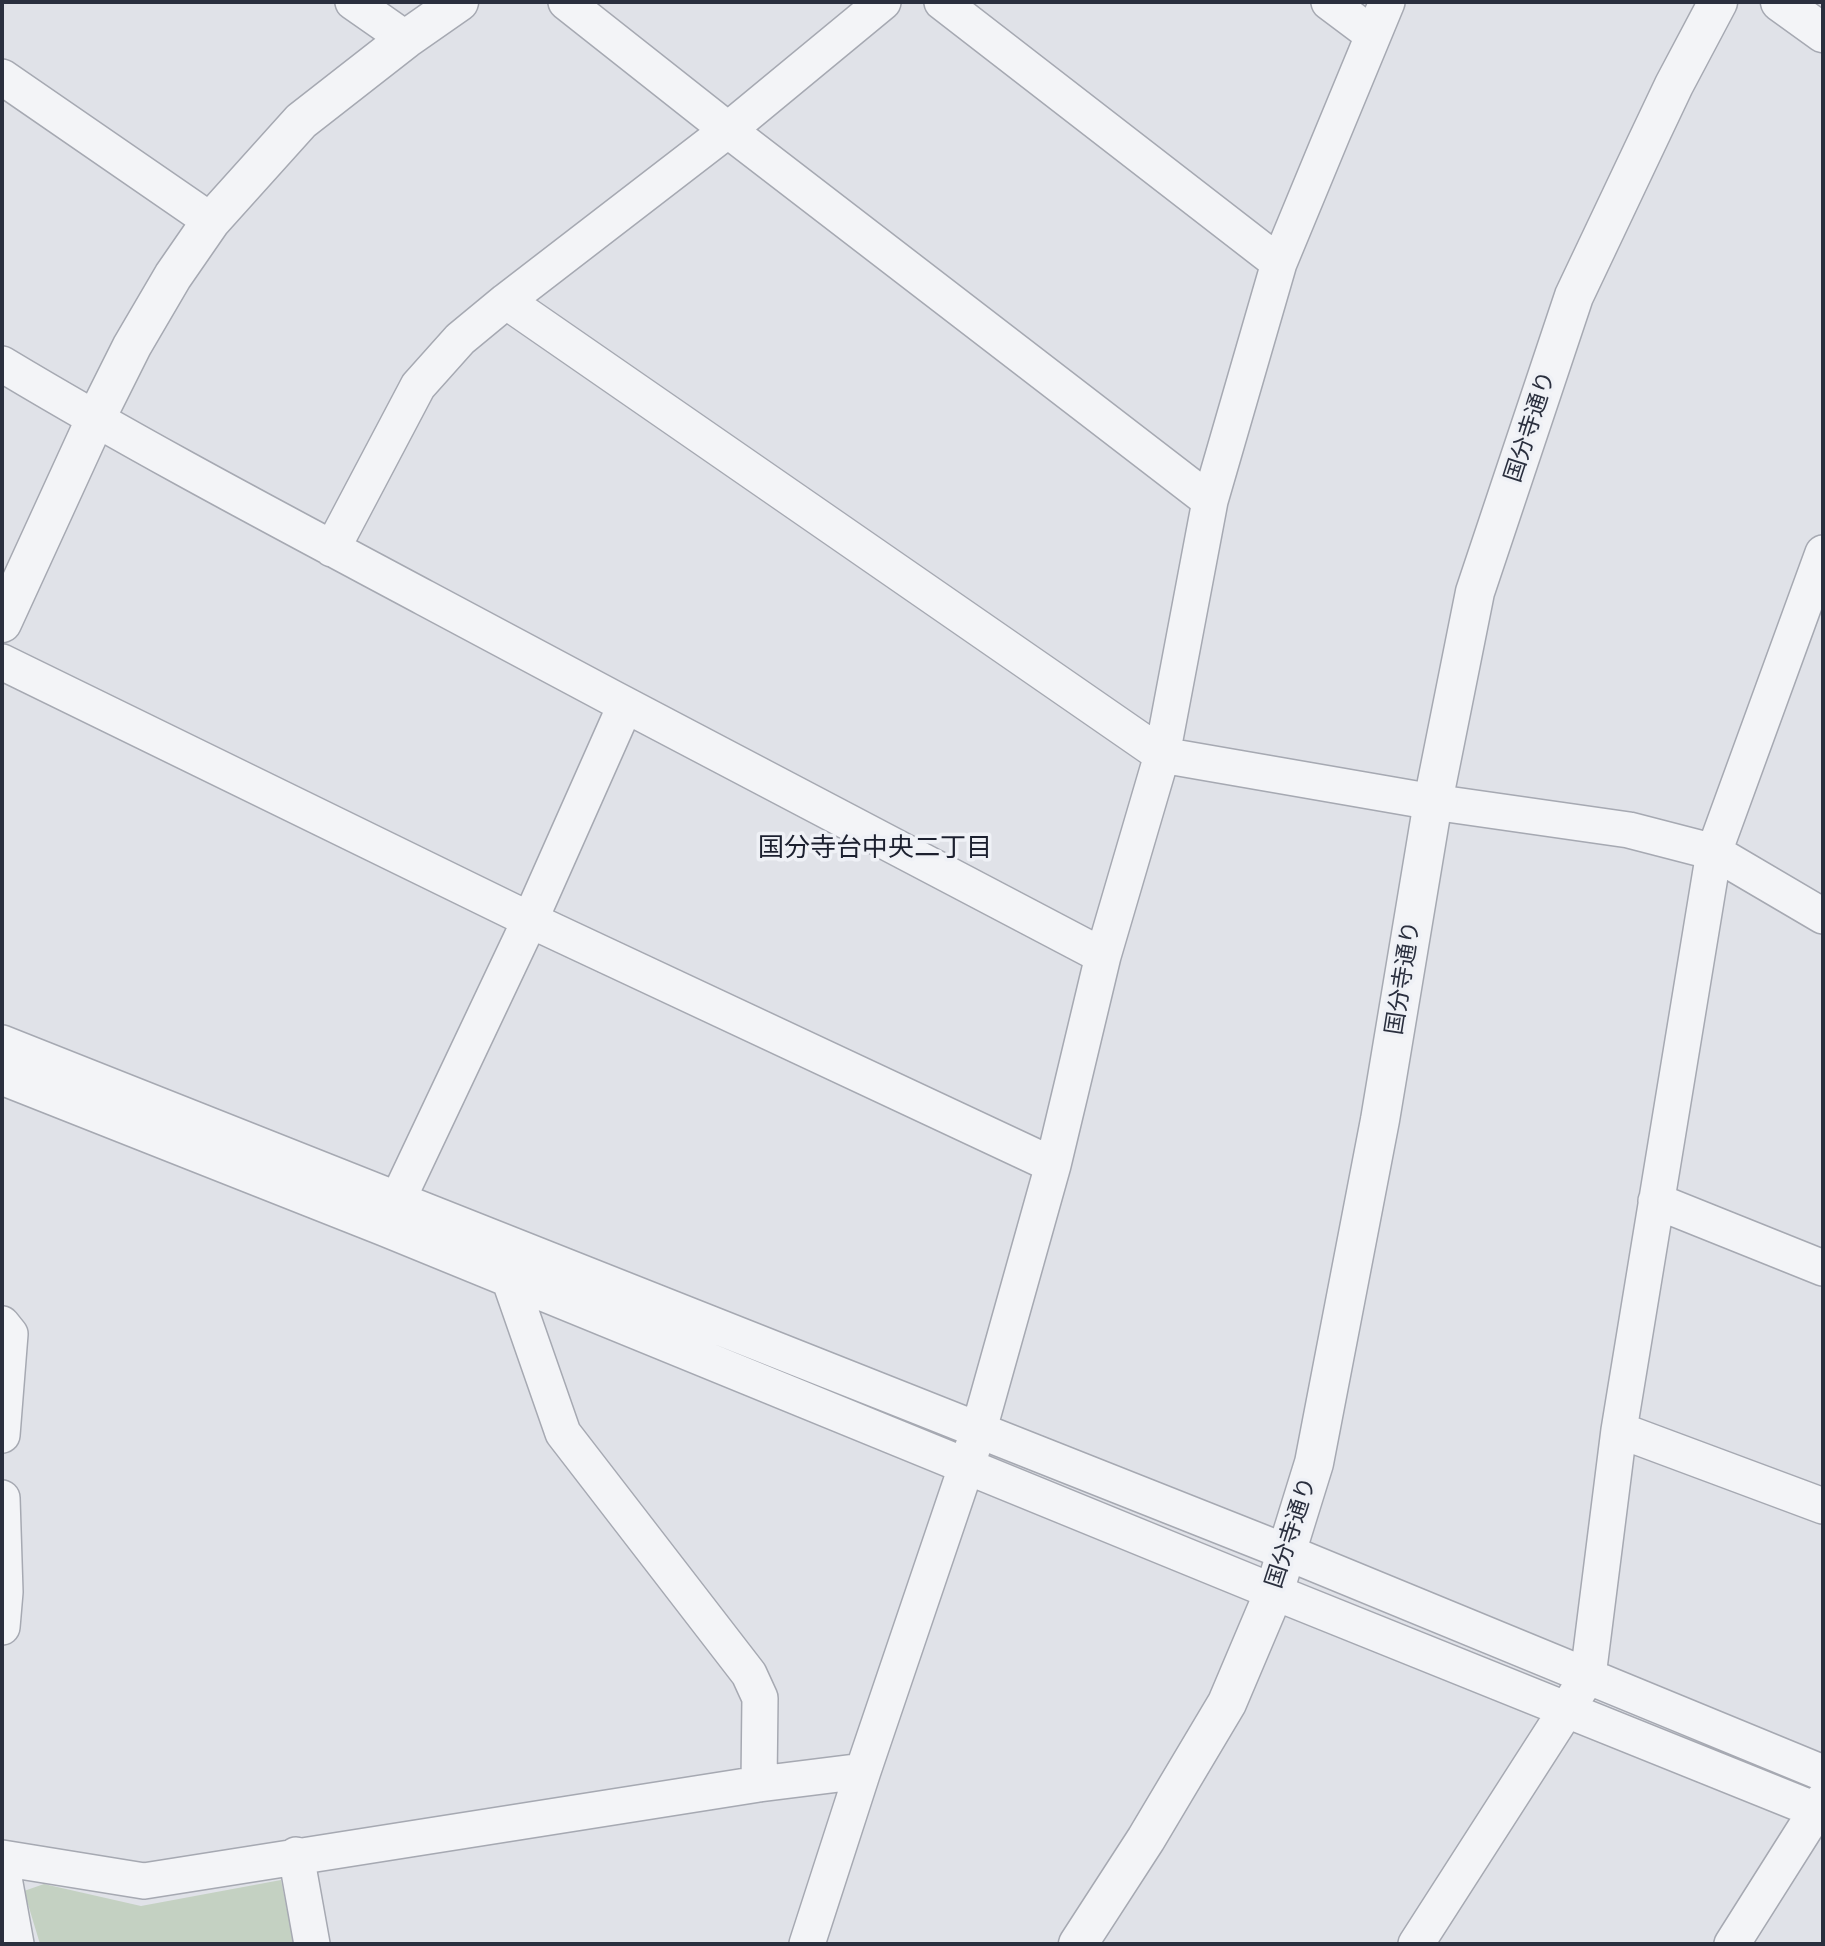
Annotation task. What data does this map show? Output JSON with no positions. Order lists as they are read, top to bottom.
{
  "streets": {
    "street": ["国分寺通り"]
  },
  "districts": ["国分寺台中央二丁目"]
}
